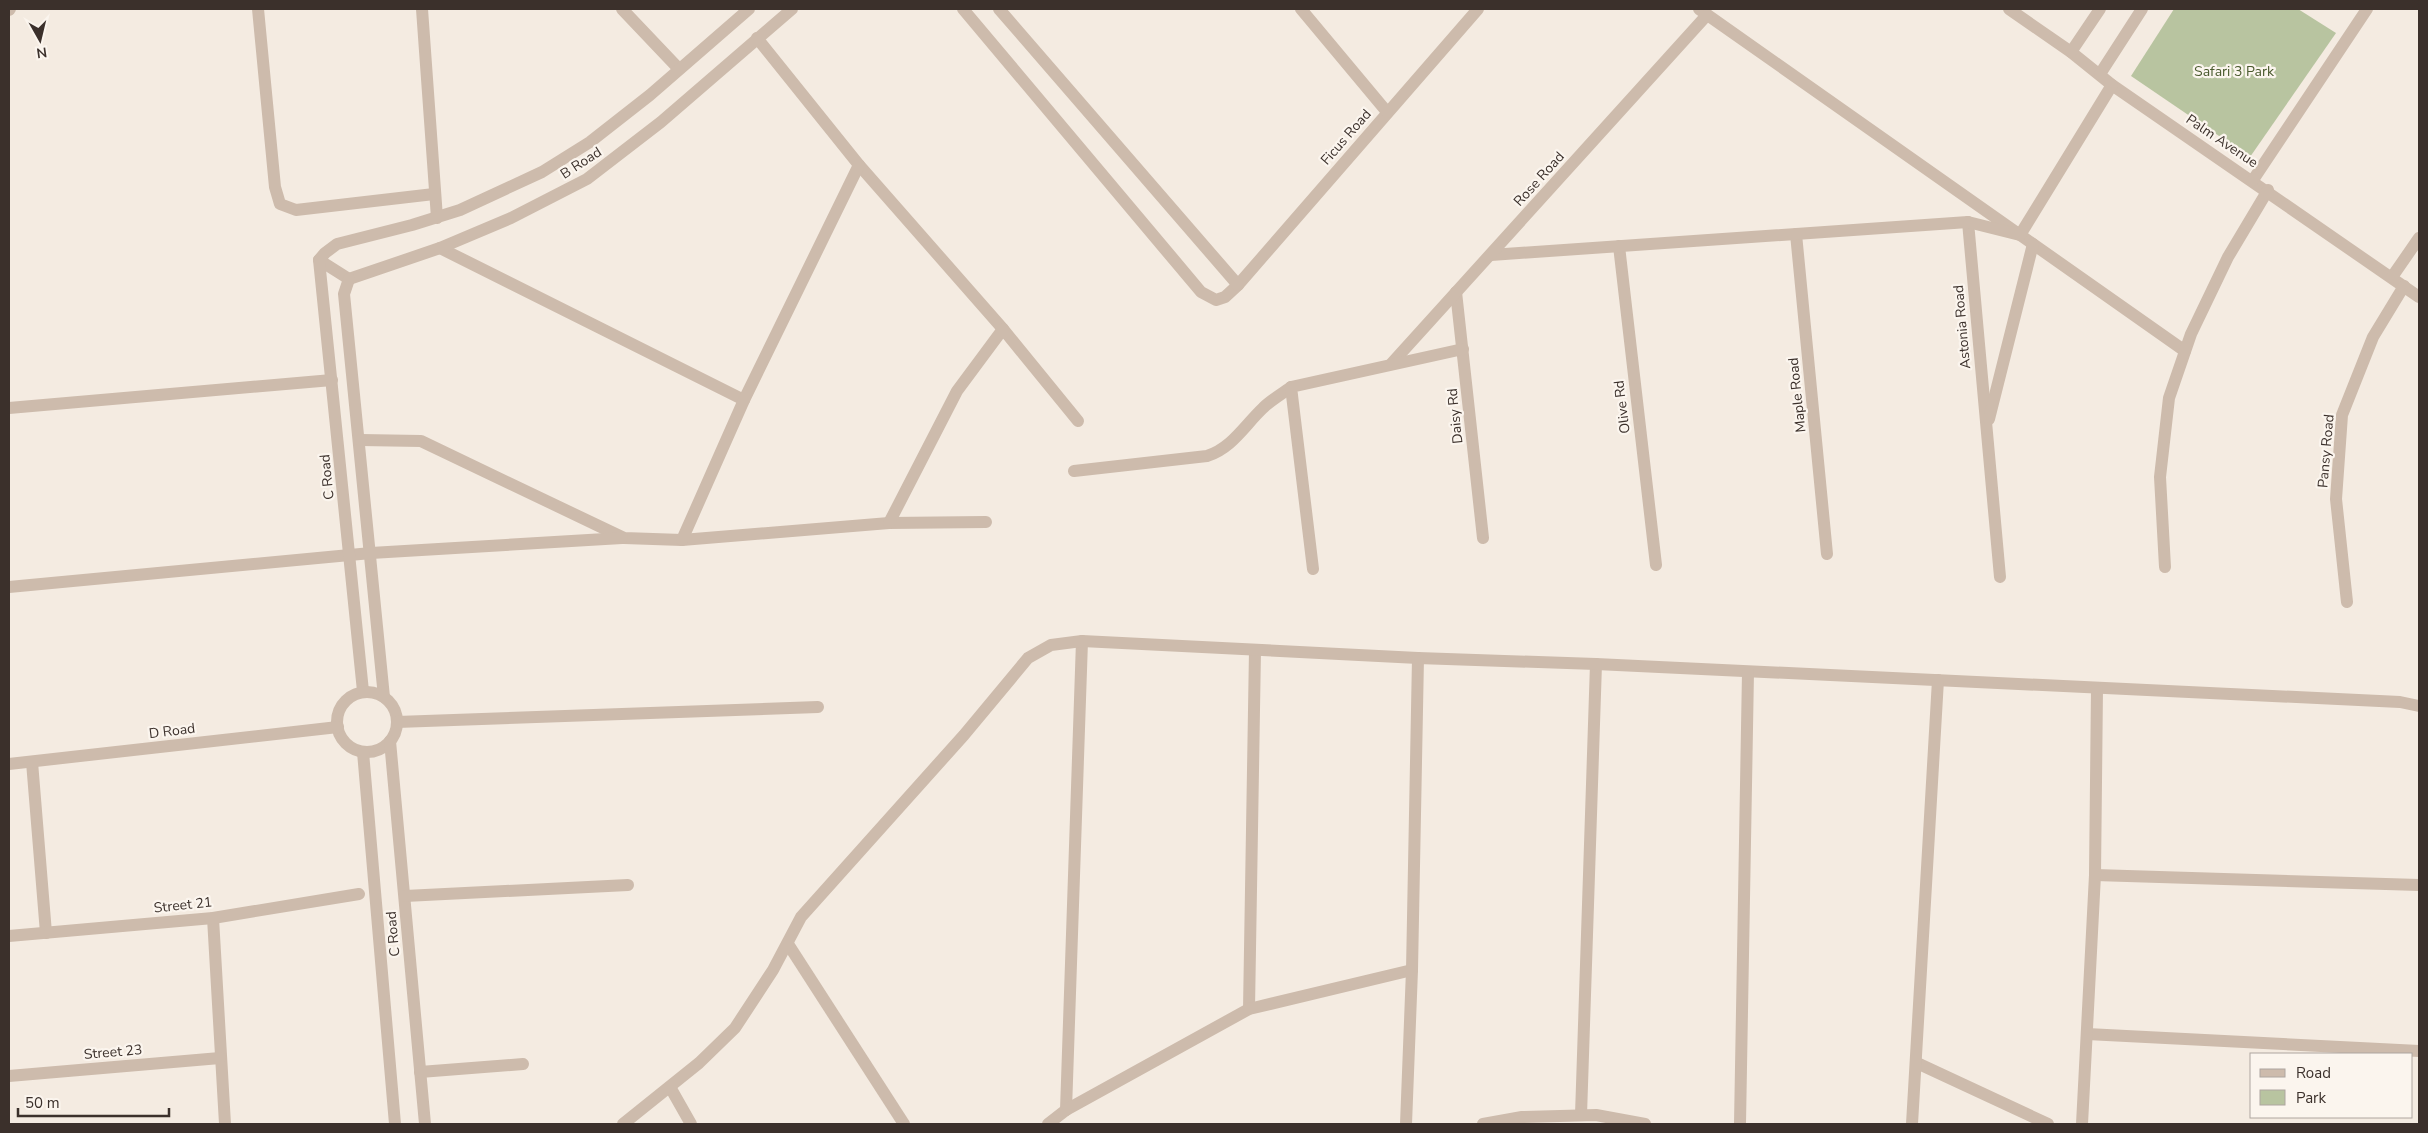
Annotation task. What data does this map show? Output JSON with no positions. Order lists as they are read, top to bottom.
{
  "streets": {
    "street": [
      "Ficus Road",
      "Palm Avenue",
      "B Road",
      "Rose Road",
      "Astonia Road",
      "Maple Road",
      "Olive Rd",
      "Daisy Rd",
      "Pansy Road",
      "C Road",
      "D Road",
      "Street 21",
      "Street 23"
    ]
  },
  "crossings": [
    ["Palm Avenue", "Pansy Road"],
    ["B Road", "C Road"],
    ["Rose Road", "Daisy Rd"],
    ["C Road", "D Road"]
  ],
  "parks": ["Safari 3 Park"],
  "legend": ["Road", "Park"],
  "scale_bar": "50 m",
  "north": "bottom"
}
